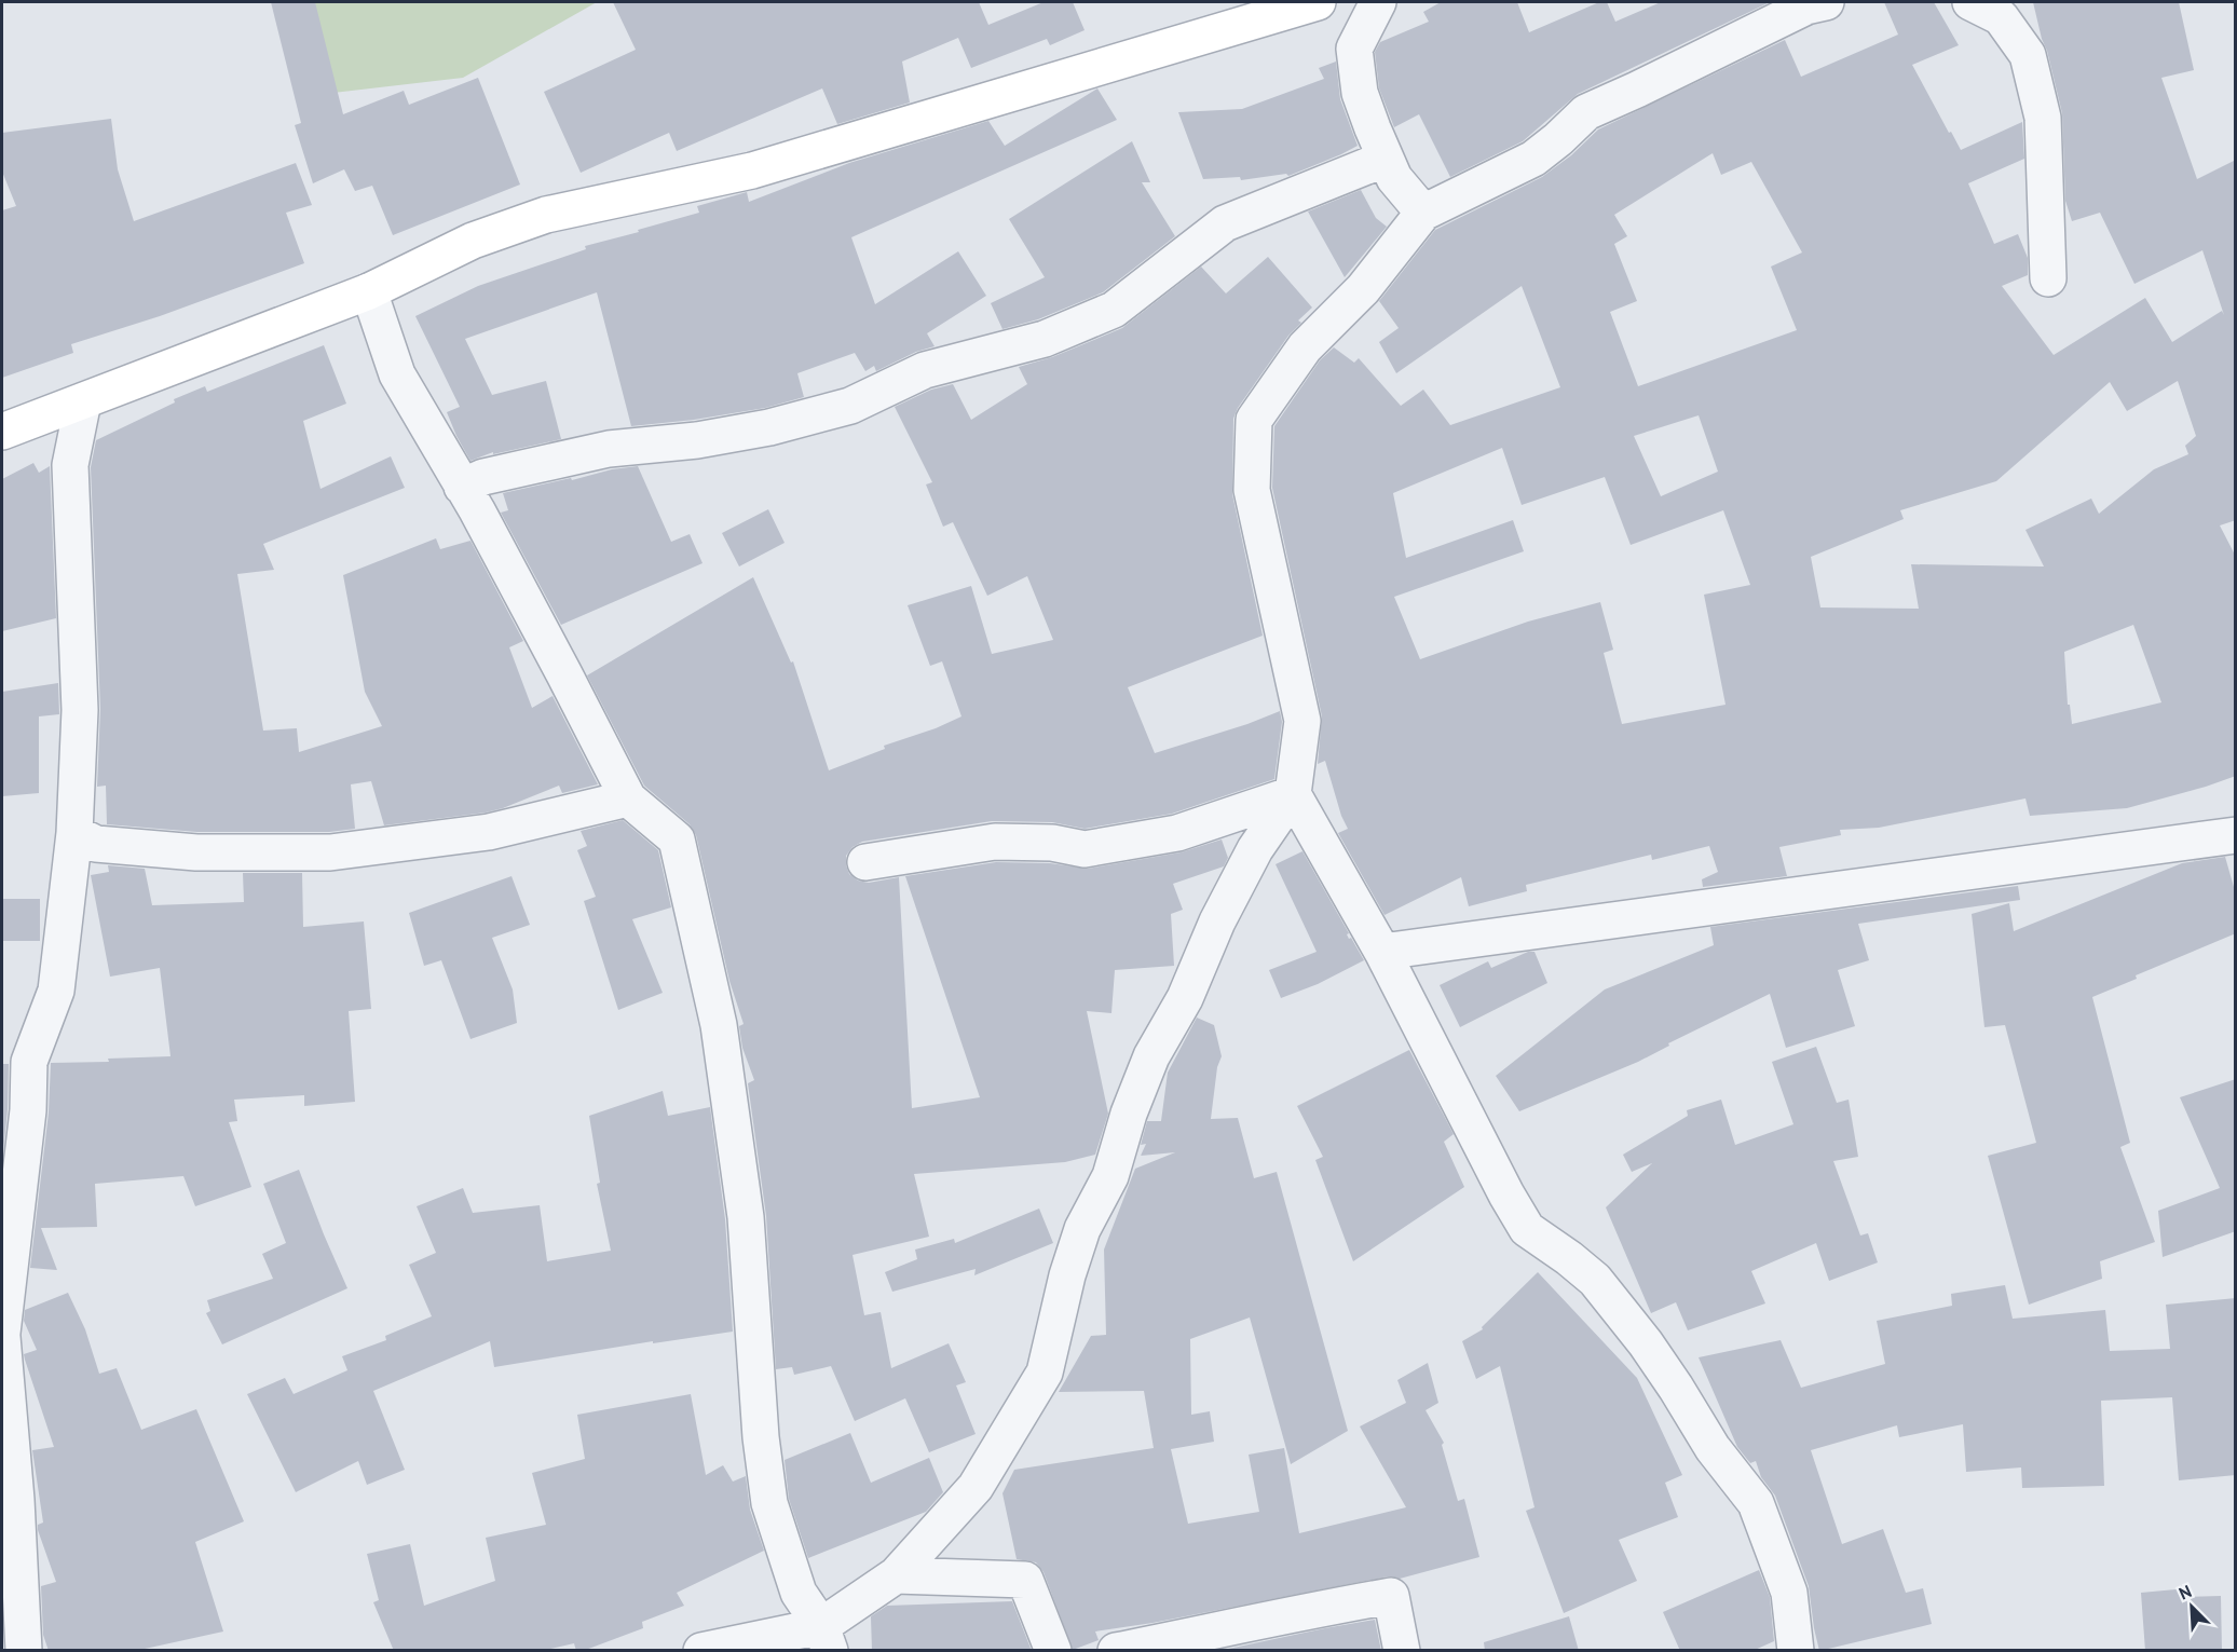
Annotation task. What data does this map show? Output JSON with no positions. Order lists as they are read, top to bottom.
{
  "north": "top left"
}
